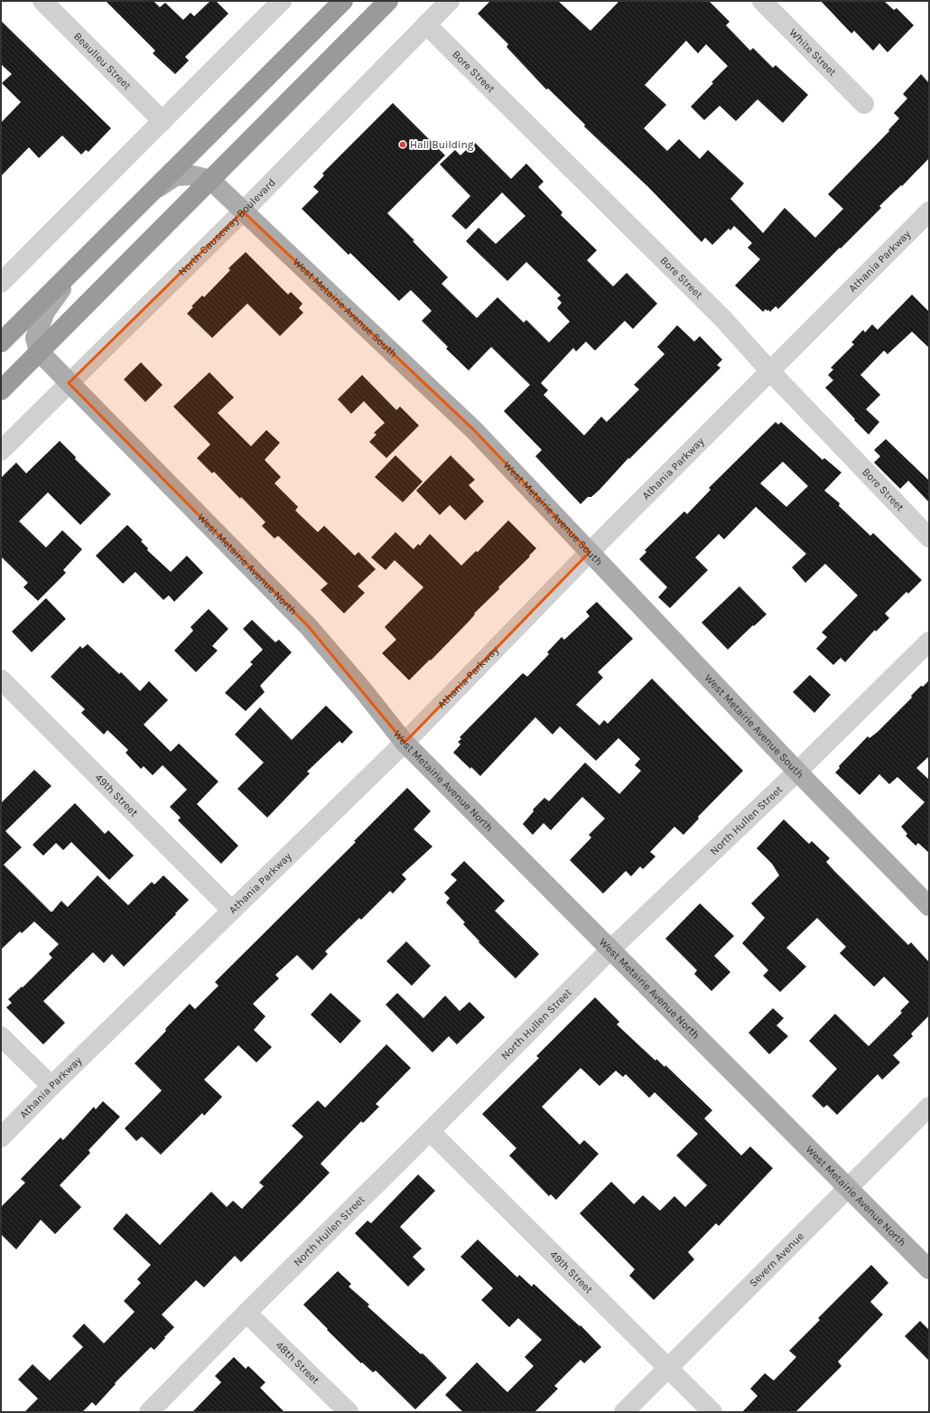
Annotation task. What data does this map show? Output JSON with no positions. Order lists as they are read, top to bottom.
{
  "streets": {
    "main road": ["West Metairie Avenue South", "West Metairie Avenue North"],
    "street": [
      "White Street",
      "Beaulieu Street",
      "Bore Street",
      "North Causeway Boulevard",
      "Athania Parkway",
      "49th Street",
      "North Hullen Street",
      "Severn Avenue",
      "48th Street"
    ]
  },
  "crossings": [
    ["Bore Street", "North Causeway Boulevard"],
    ["Bore Street", "Athania Parkway"],
    ["North Causeway Boulevard", "West Metairie Avenue South"],
    ["North Causeway Boulevard", "West Metairie Avenue North"],
    ["Athania Parkway", "West Metairie Avenue South"],
    ["Athania Parkway", "West Metairie Avenue North"],
    ["Athania Parkway", "49th Street"],
    ["West Metairie Avenue South", "North Hullen Street"],
    ["West Metairie Avenue North", "North Hullen Street"],
    ["West Metairie Avenue North", "Severn Avenue"],
    ["49th Street", "North Hullen Street"],
    ["49th Street", "Severn Avenue"],
    ["North Hullen Street", "48th Street"]
  ],
  "places": ["Hall Building"]
}
